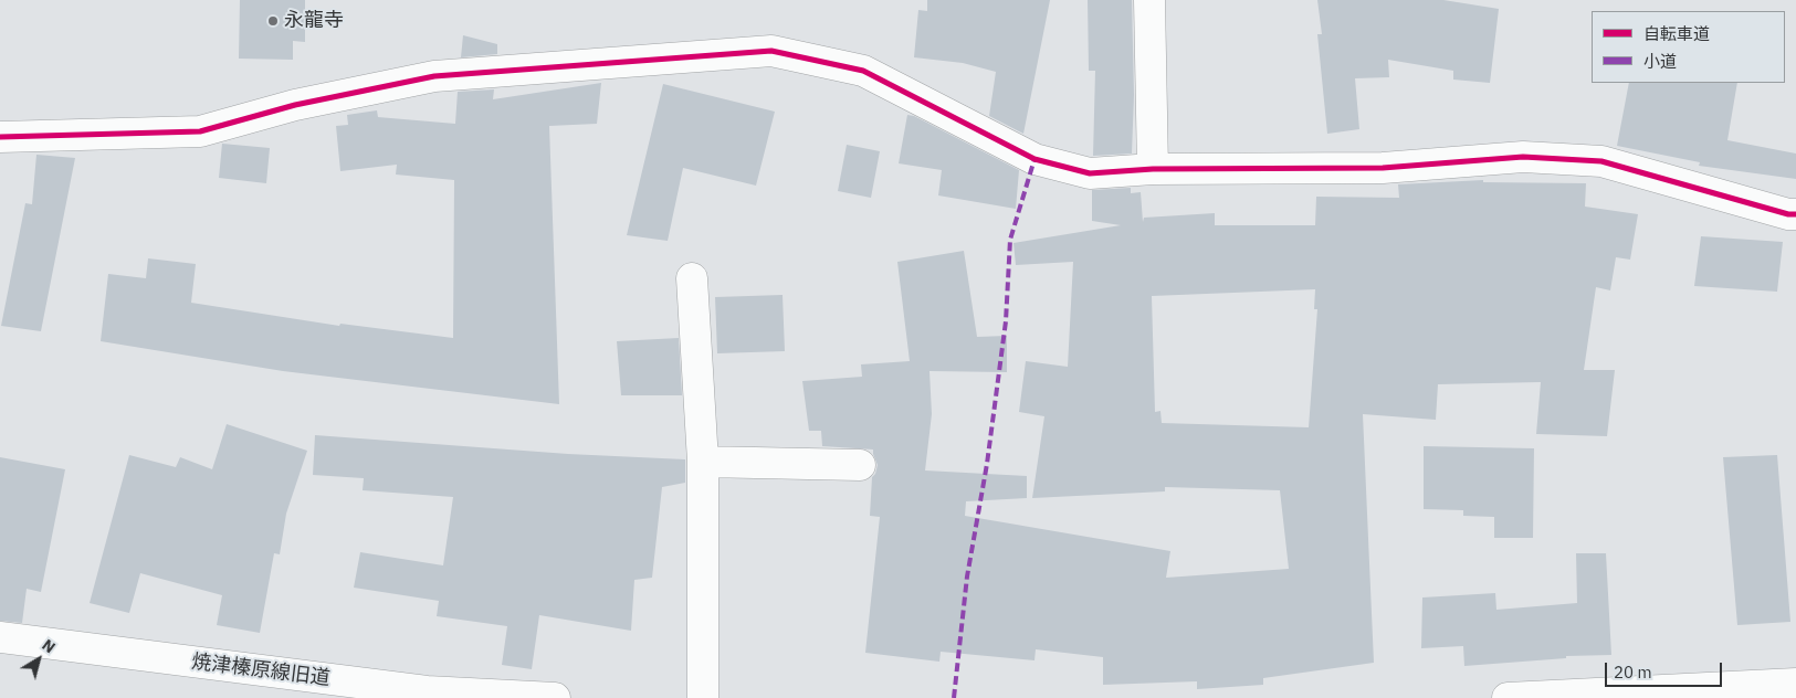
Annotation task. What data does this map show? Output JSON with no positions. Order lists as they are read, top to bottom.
{
  "streets": {
    "street": ["焼津榛原線旧道"]
  },
  "places": ["永龍寺"],
  "legend": ["自転車道", "小道"],
  "scale_bar": "20 m",
  "north": "top right"
}
